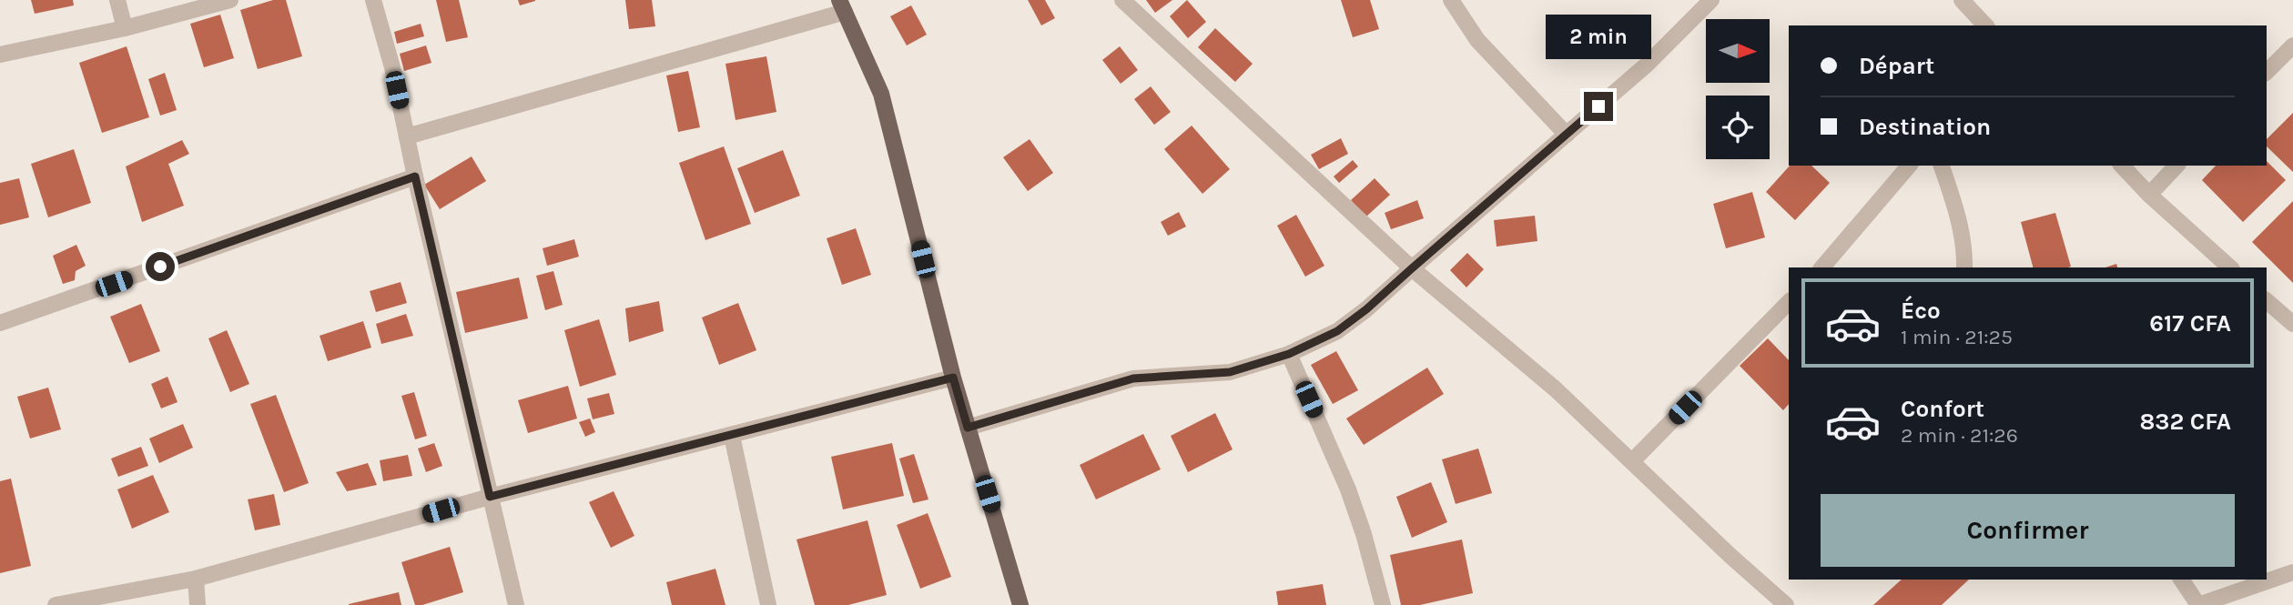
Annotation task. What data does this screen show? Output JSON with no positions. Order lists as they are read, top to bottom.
{
  "north": "right",
  "page": {
    "bubble": "2 min",
    "banner": ["Départ", "Destination"],
    "list": [
      {
        "name": "Éco",
        "note": "1 min · 21:25",
        "value": "617 CFA"
      },
      {
        "name": "Confort",
        "note": "2 min · 21:26",
        "value": "832 CFA"
      }
    ],
    "buttons": "Confirmer"
  }
}
